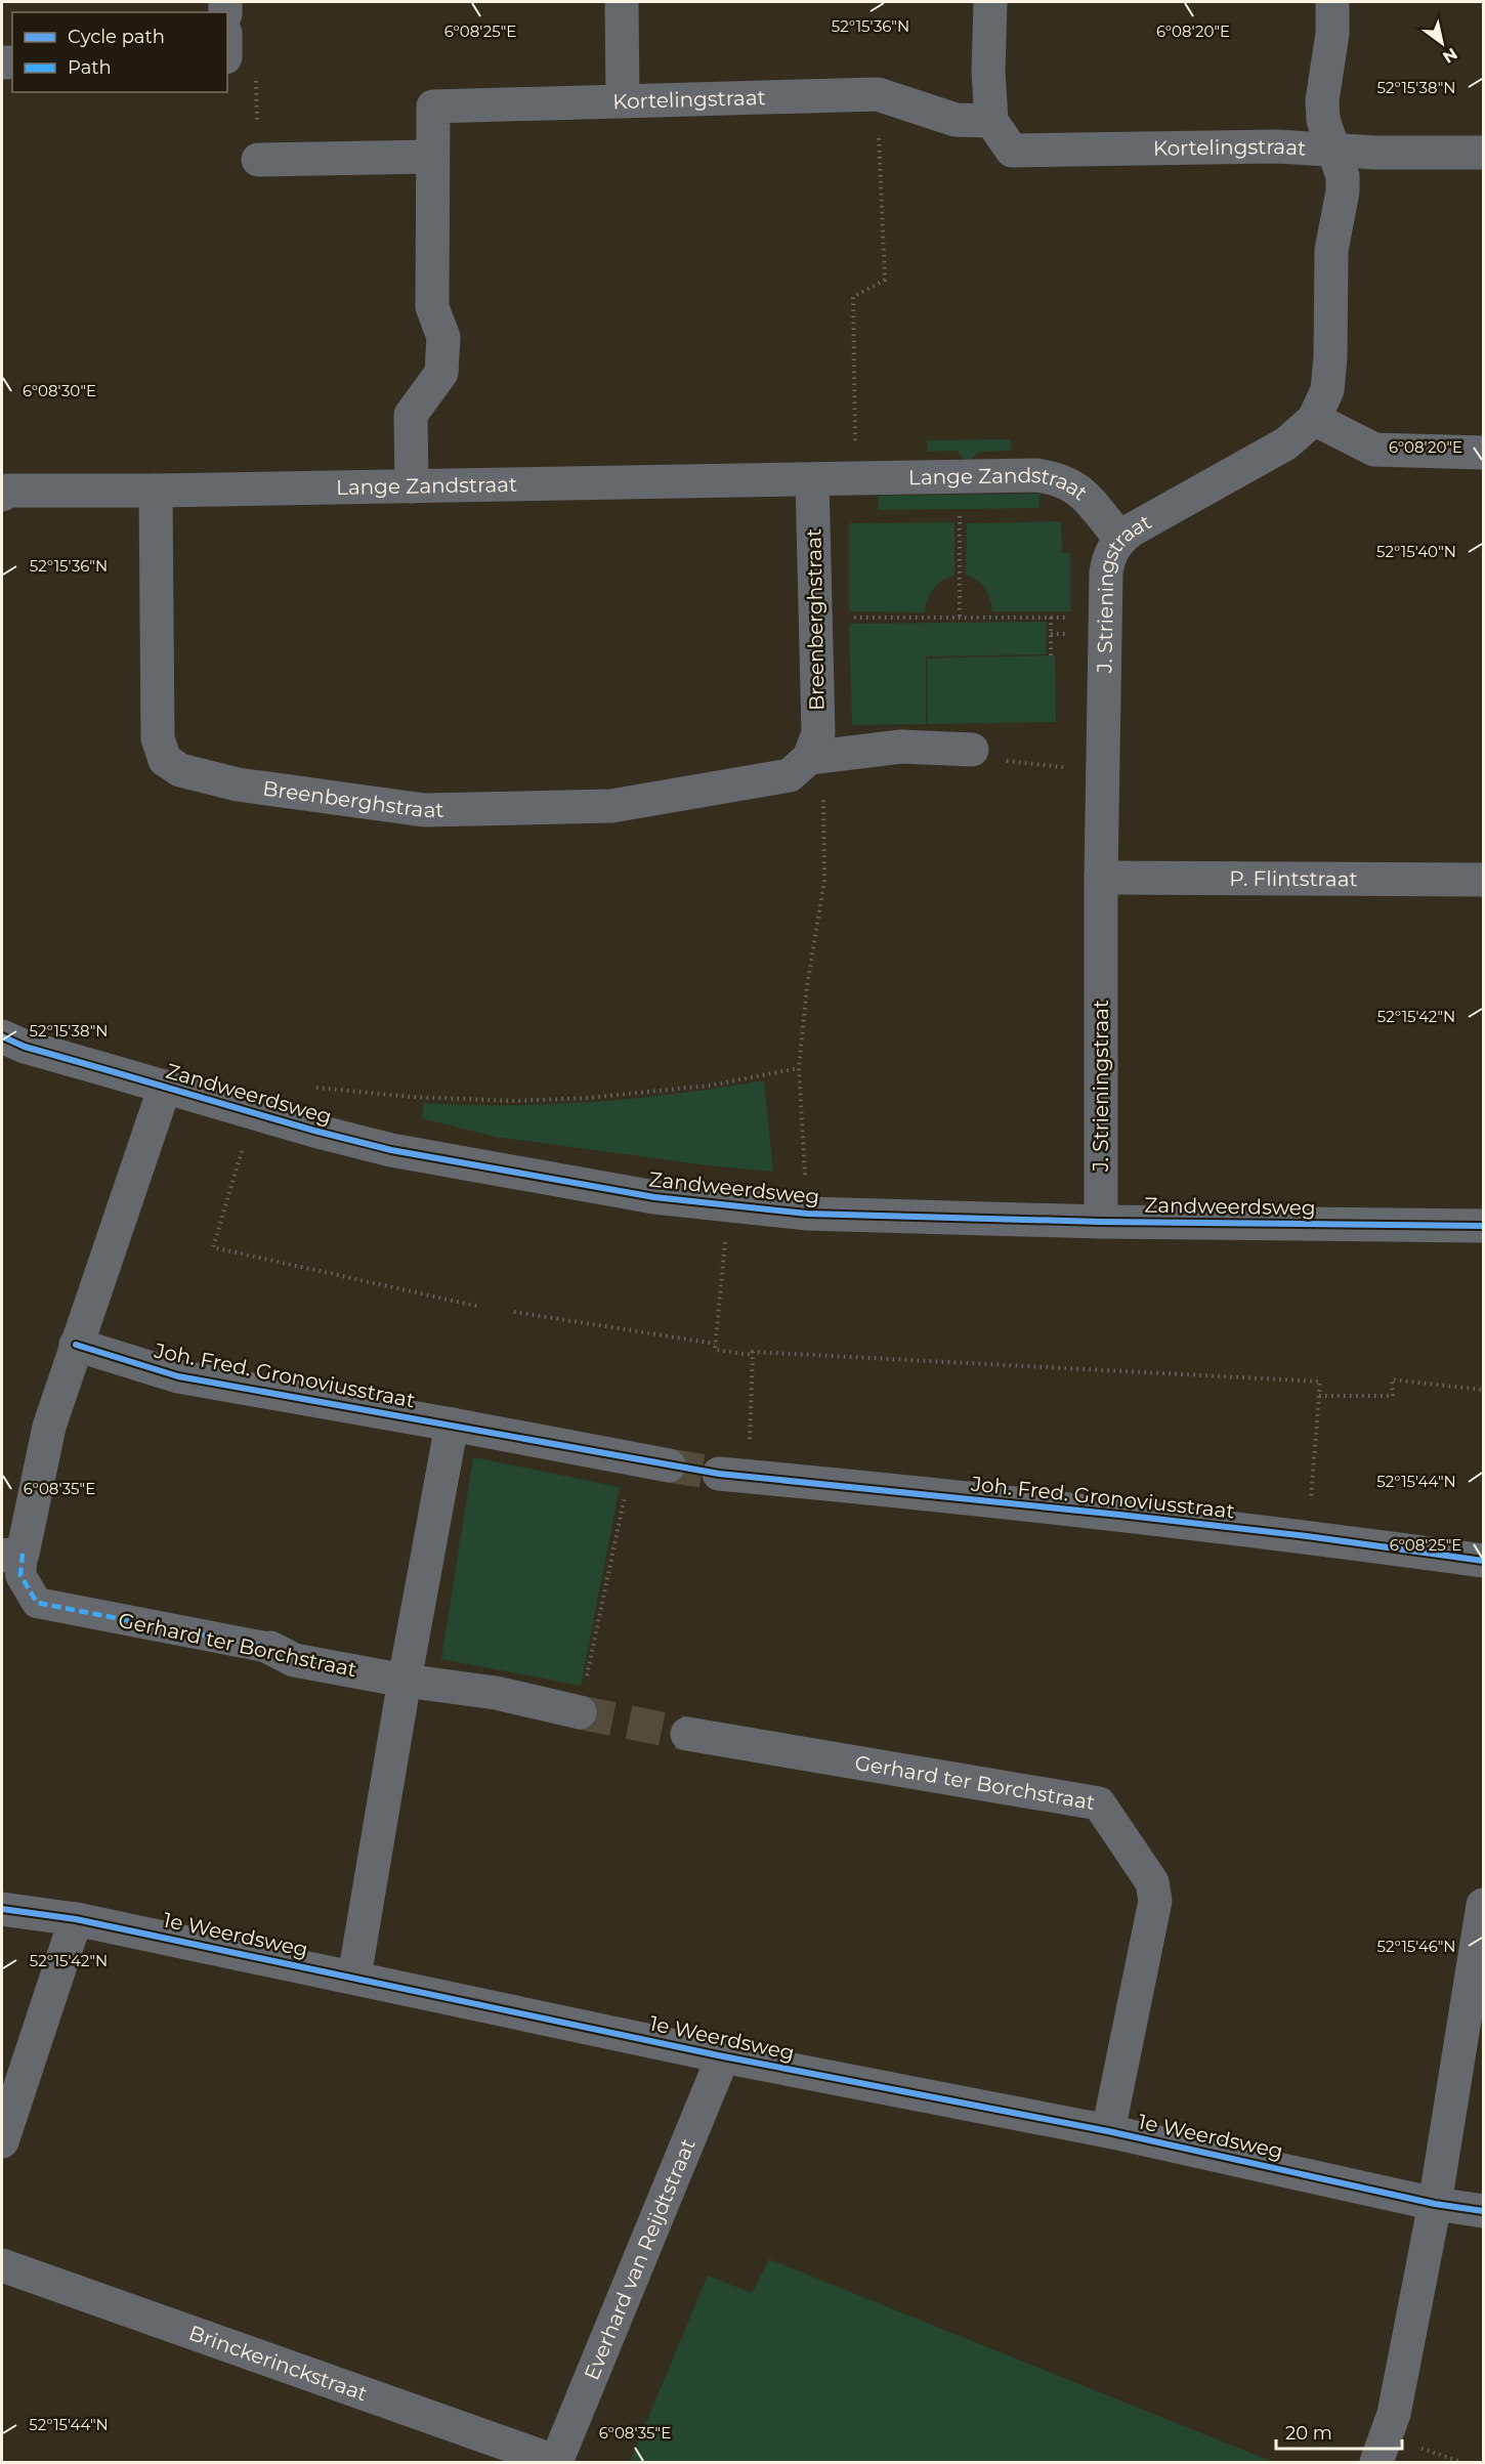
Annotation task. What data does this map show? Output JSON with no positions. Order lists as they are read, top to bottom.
{
  "streets": {
    "street": [
      "Kortelingstraat",
      "Lange Zandstraat",
      "J. Strieningstraat",
      "Breenberghstraat",
      "P. Flintstraat",
      "Zandweerdsweg",
      "Joh. Fred. Gronoviusstraat",
      "Gerhard ter Borchstraat",
      "1e Weerdsweg",
      "Everhard van Reijdtstraat",
      "Brinckerinckstraat"
    ]
  },
  "crossings": [
    ["Kortelingstraat", "Lange Zandstraat"],
    ["Kortelingstraat", "J. Strieningstraat"],
    ["Lange Zandstraat", "J. Strieningstraat"],
    ["Lange Zandstraat", "Breenberghstraat"],
    ["J. Strieningstraat", "P. Flintstraat"],
    ["J. Strieningstraat", "Zandweerdsweg"],
    ["Gerhard ter Borchstraat", "1e Weerdsweg"],
    ["1e Weerdsweg", "Everhard van Reijdtstraat"],
    ["Everhard van Reijdtstraat", "Brinckerinckstraat"]
  ],
  "legend": ["Cycle path", "Path"],
  "scale_bar": "20 m",
  "north": "bottom right",
  "coordinates": [
    "52°15'36\"N",
    "6°08'25\"E",
    "6°08'20\"E",
    "52°15'38\"N",
    "6°08'30\"E",
    "52°15'40\"N",
    "52°15'42\"N",
    "52°15'44\"N",
    "6°08'35\"E",
    "52°15'46\"N"
  ]
}
